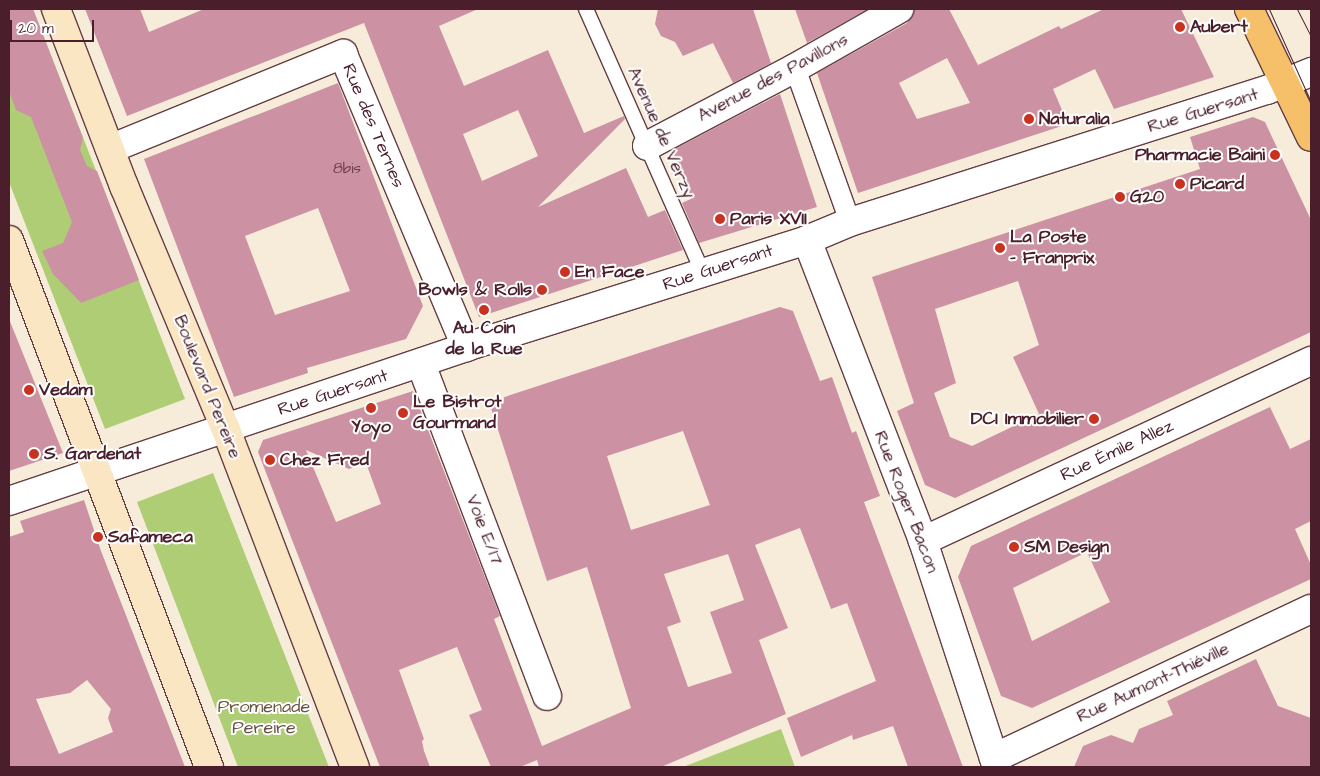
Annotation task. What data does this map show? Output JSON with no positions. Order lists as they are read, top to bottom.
{
  "streets": {
    "main road": ["Boulevard Pereire"],
    "street": [
      "Avenue des Pavillons",
      "Rue Guersant",
      "Rue des Ternes",
      "Rue Émile Allez",
      "Rue Roger Bacon",
      "Voie E/17",
      "Rue Aumont-Thiéville"
    ],
    "lane": ["Avenue de Verzy"]
  },
  "crossings": [
    ["Avenue des Pavillons", "Avenue de Verzy"],
    ["Rue Guersant", "Rue des Ternes"],
    ["Rue Guersant", "Avenue de Verzy"],
    ["Rue Guersant", "Boulevard Pereire"],
    ["Rue Guersant", "Rue Roger Bacon"],
    ["Rue Guersant", "Voie E/17"],
    ["Rue des Ternes", "Boulevard Pereire"],
    ["Rue Émile Allez", "Rue Roger Bacon"],
    ["Rue Roger Bacon", "Rue Aumont-Thiéville"]
  ],
  "parks": ["Promenade Pereire"],
  "places": [
    "Aubert",
    "Naturalia",
    "Pharmacie Baini",
    "Picard",
    "G20",
    "Paris XVII",
    "La Poste - Franprix",
    "En Face",
    "Bowls & Rolls",
    "Au Coin de la Rue",
    "Vedam",
    "Yoyo",
    "Le Bistrot Gourmand",
    "DCI Immobilier",
    "S. Gardenat",
    "Chez Fred",
    "Safameca",
    "SM Design"
  ],
  "house_numbers": ["8bis"],
  "scale_bar": "20 m"
}
